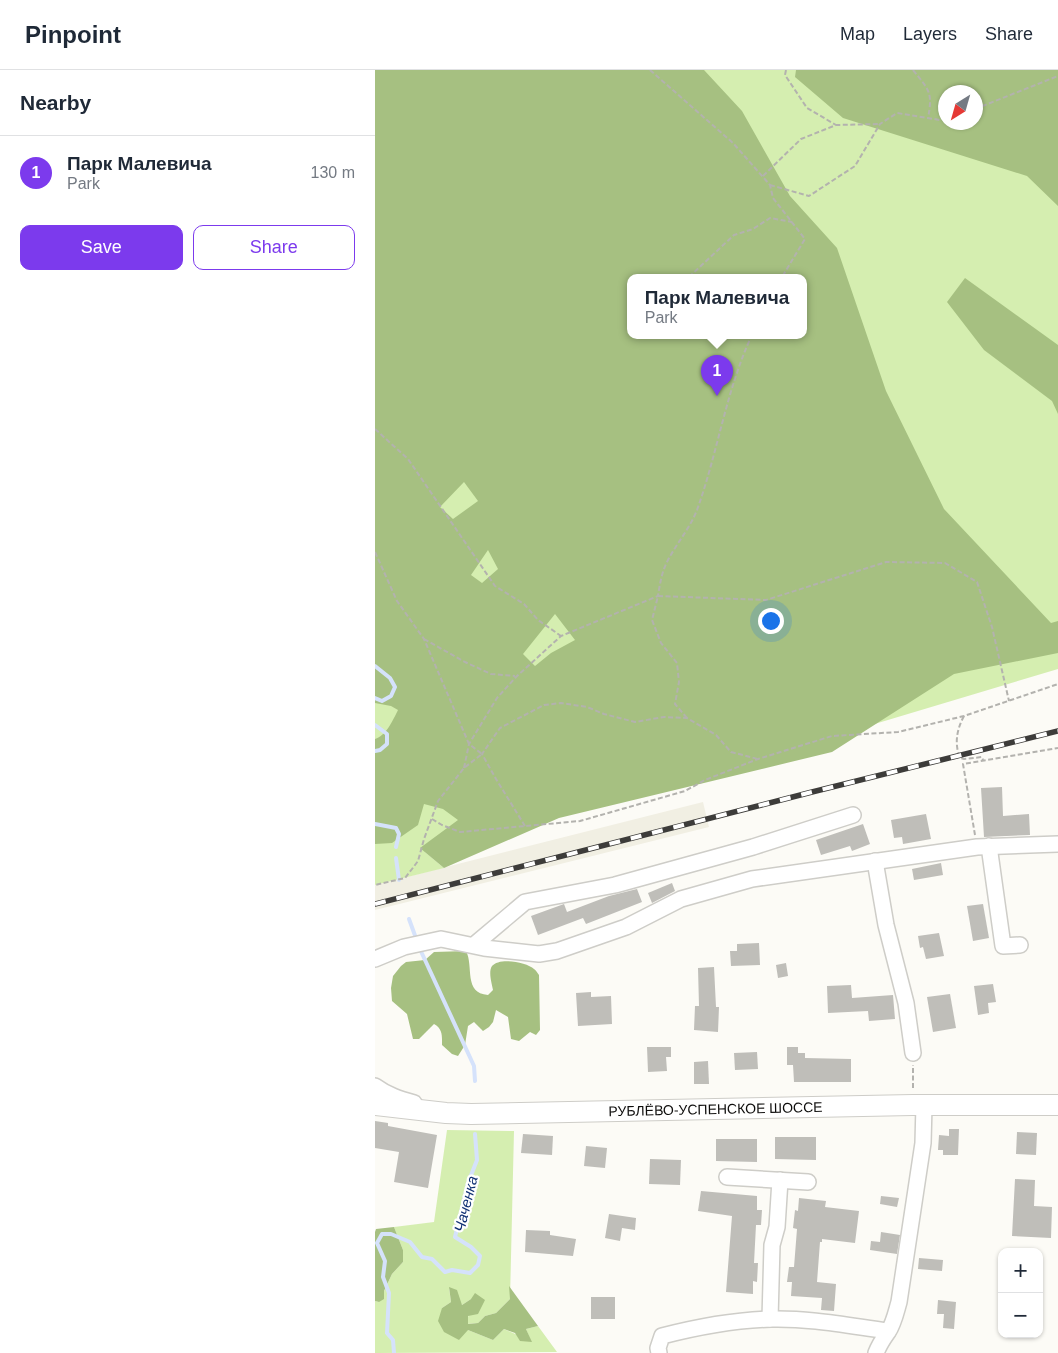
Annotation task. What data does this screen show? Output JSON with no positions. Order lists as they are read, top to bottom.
{
  "streets": {
    "main road": ["РУБЛЁВО-УСПЕНСКОЕ ШОССЕ"]
  },
  "water": ["Чаченка"],
  "north": "bottom left",
  "page": {
    "header": "Pinpoint",
    "nav": ["Map", "Layers", "Share"],
    "heading": "Nearby",
    "list": [
      {
        "mark": "1",
        "name": "Парк Малевича",
        "note": "Park",
        "value": "130 m"
      }
    ],
    "buttons": ["Save", "Share"],
    "popup": ["Парк Малевича", "Park"],
    "pins": "1",
    "map_buttons": ["+", "−"]
  }
}
